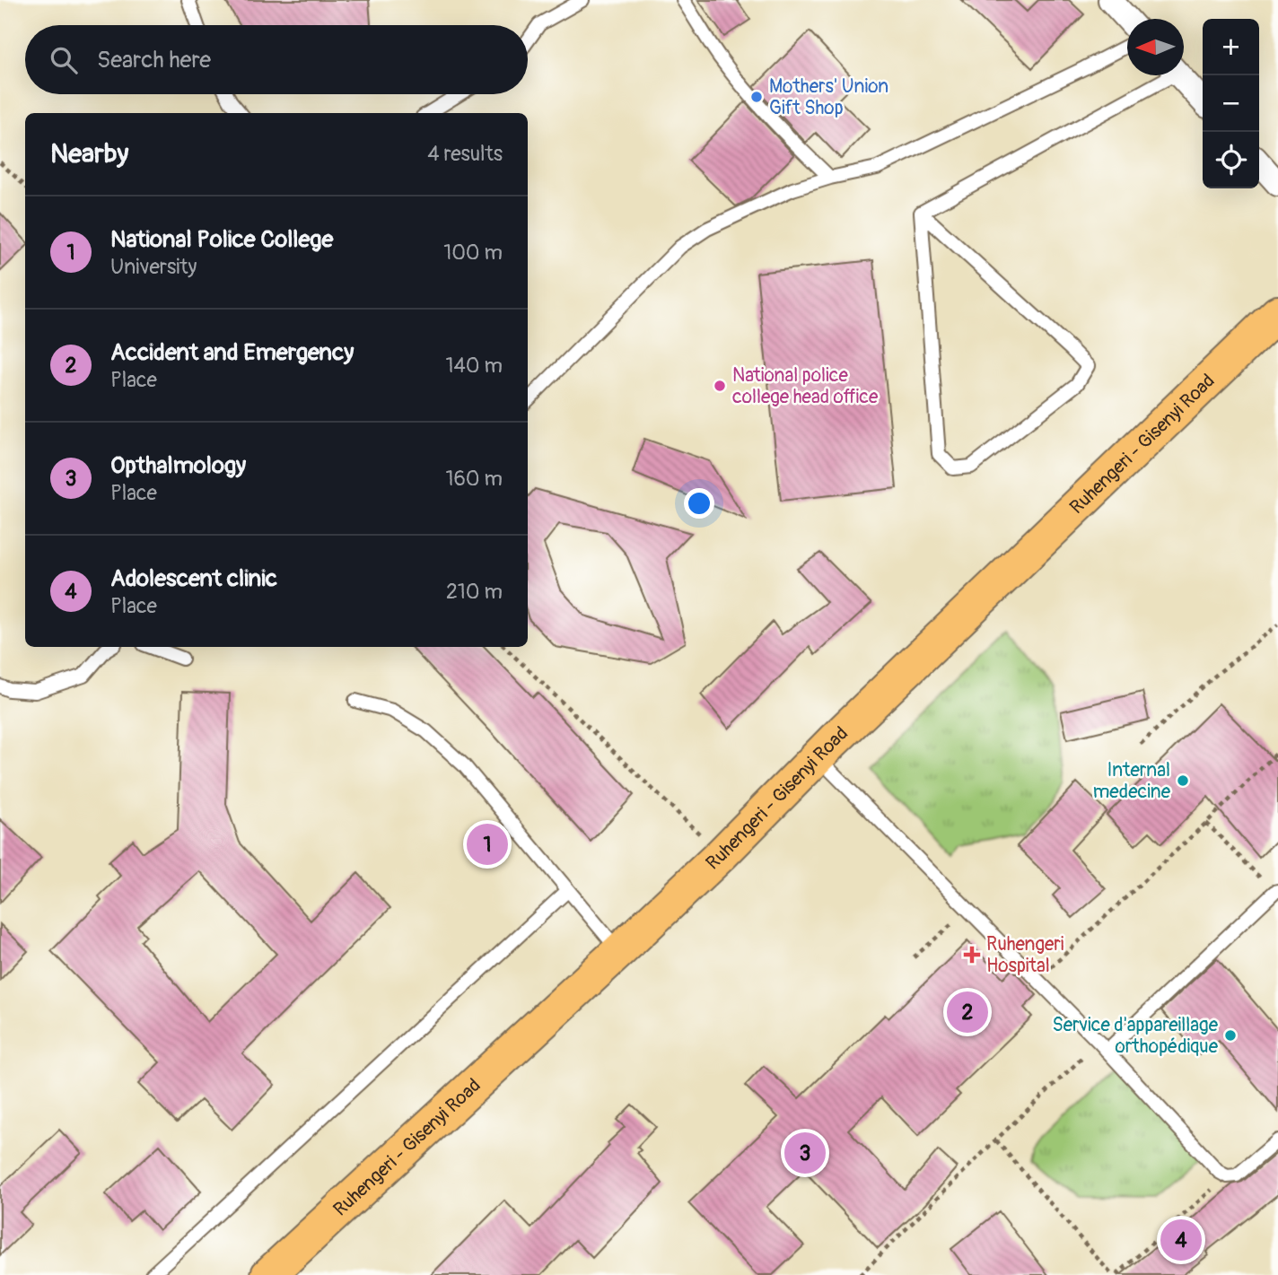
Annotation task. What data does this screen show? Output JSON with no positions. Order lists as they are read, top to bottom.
{
  "streets": {
    "highway": ["Ruhengeri - Gisenyi Road"]
  },
  "places": {
    "other": [
      "Mothers' Union Gift Shop",
      "National police college head office",
      "Internal medecine",
      "Service d'appareillage orthopédique"
    ],
    "health": ["Ruhengeri Hospital"]
  },
  "north": "left",
  "page": {
    "map_buttons": ["+", "−"],
    "search": "Search here",
    "heading": ["Nearby", "4 results"],
    "list": [
      {
        "mark": "1",
        "name": "National Police College",
        "note": "University",
        "value": "100 m"
      },
      {
        "mark": "2",
        "name": "Accident and Emergency",
        "note": "Place",
        "value": "140 m"
      },
      {
        "mark": "3",
        "name": "Opthalmology",
        "note": "Place",
        "value": "160 m"
      },
      {
        "mark": "4",
        "name": "Adolescent clinic",
        "note": "Place",
        "value": "210 m"
      }
    ],
    "pins": [
      "1",
      "2",
      "3",
      "4"
    ]
  }
}
